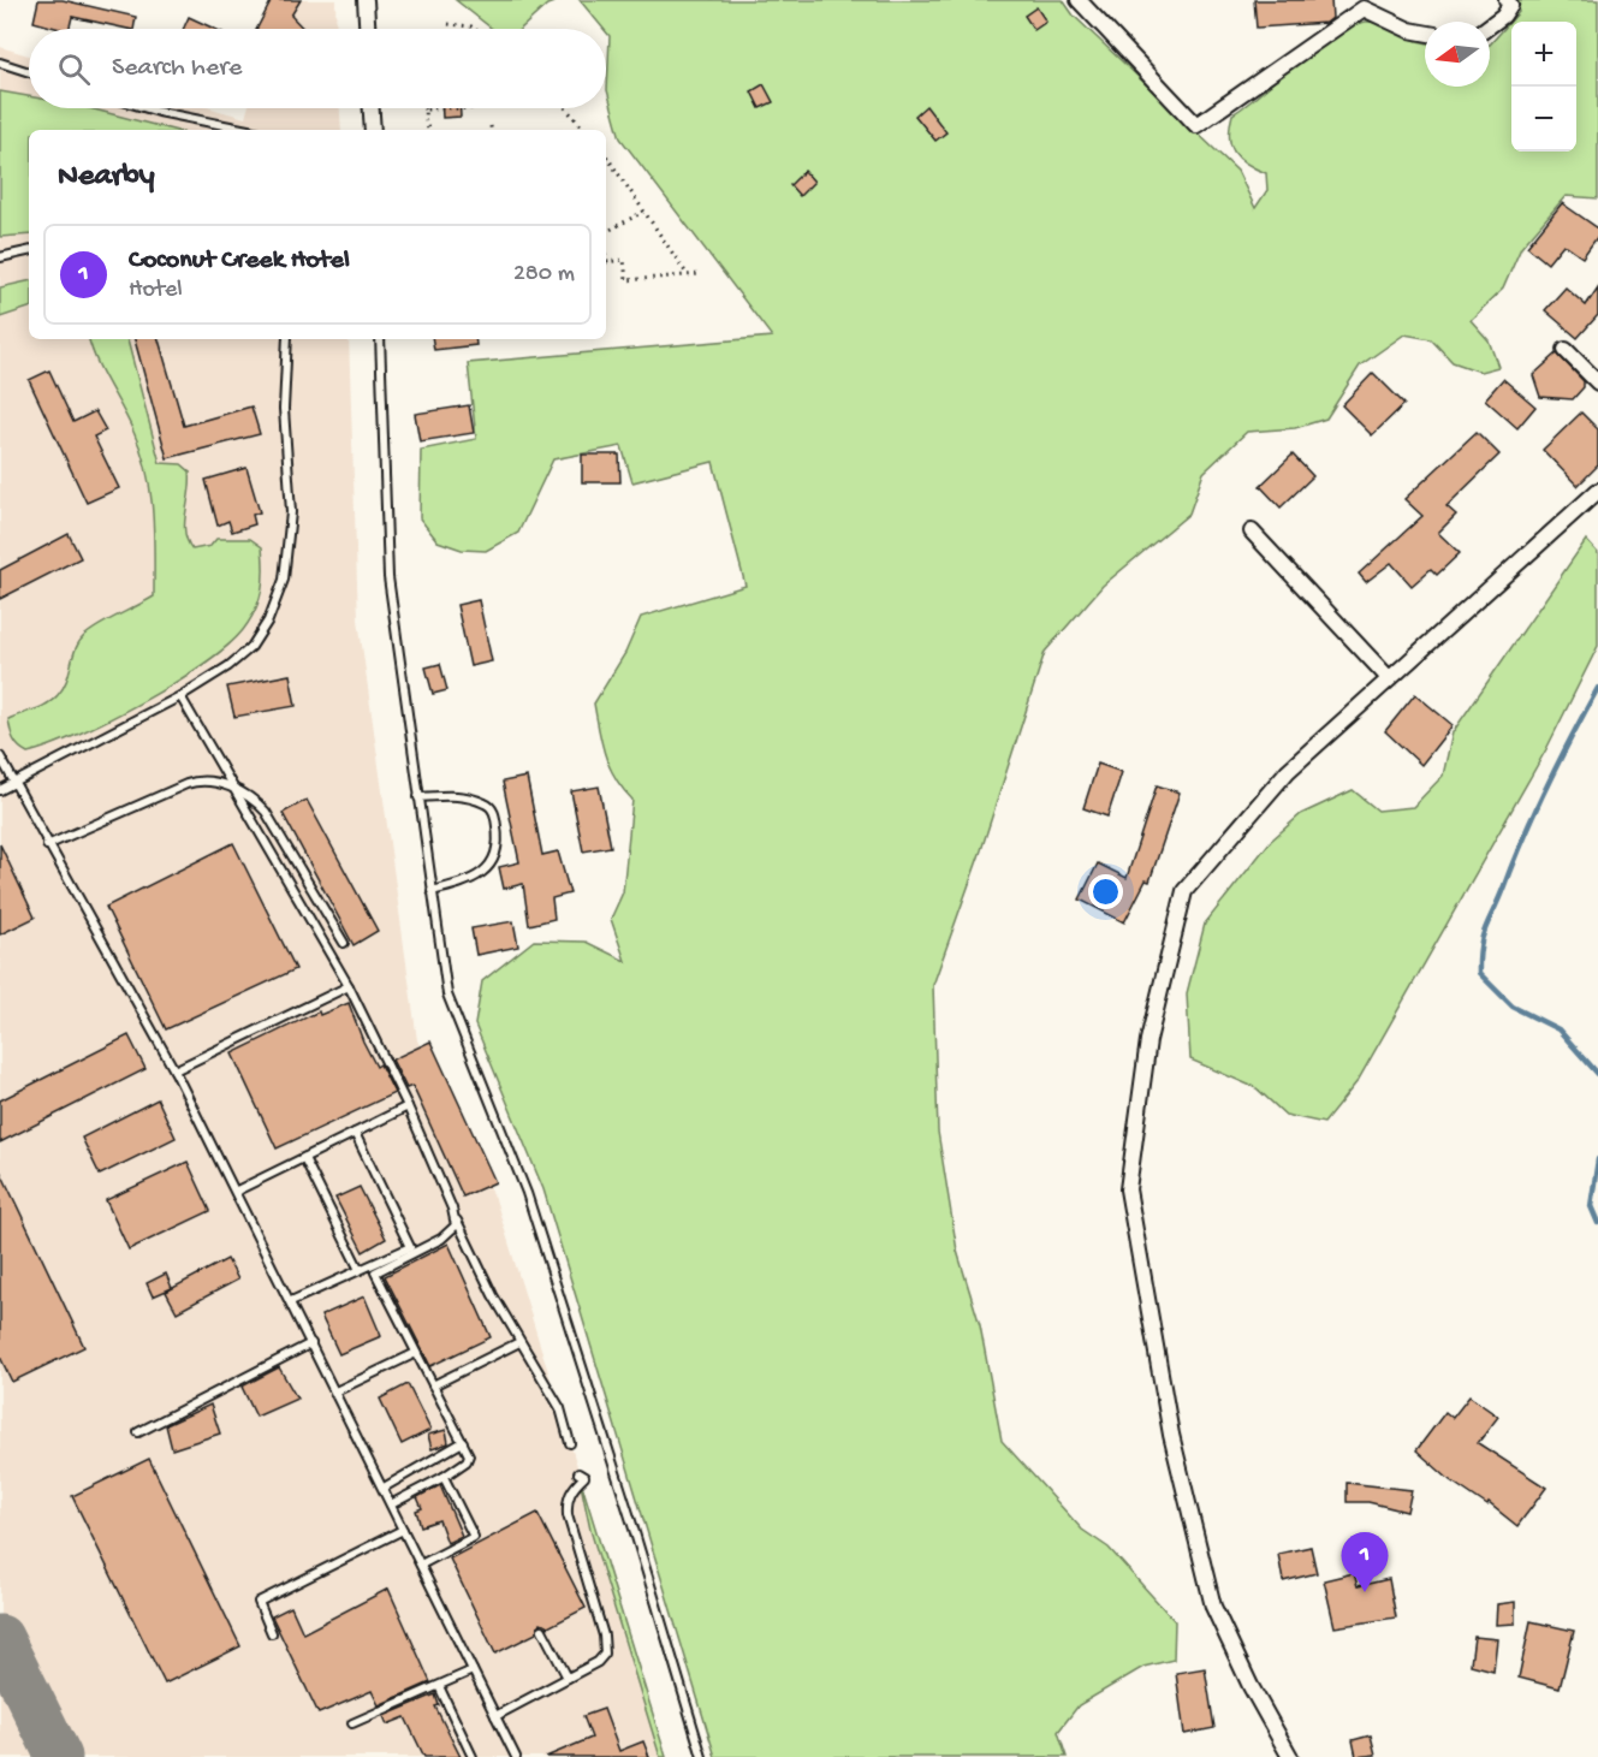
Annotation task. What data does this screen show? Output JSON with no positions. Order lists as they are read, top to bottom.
{
  "north": "left",
  "page": {
    "map_buttons": ["+", "−"],
    "search": "Search here",
    "heading": "Nearby",
    "list": [
      {
        "mark": "1",
        "name": "Coconut Creek Hotel",
        "note": "Hotel",
        "value": "280 m"
      }
    ],
    "pins": "1"
  }
}
